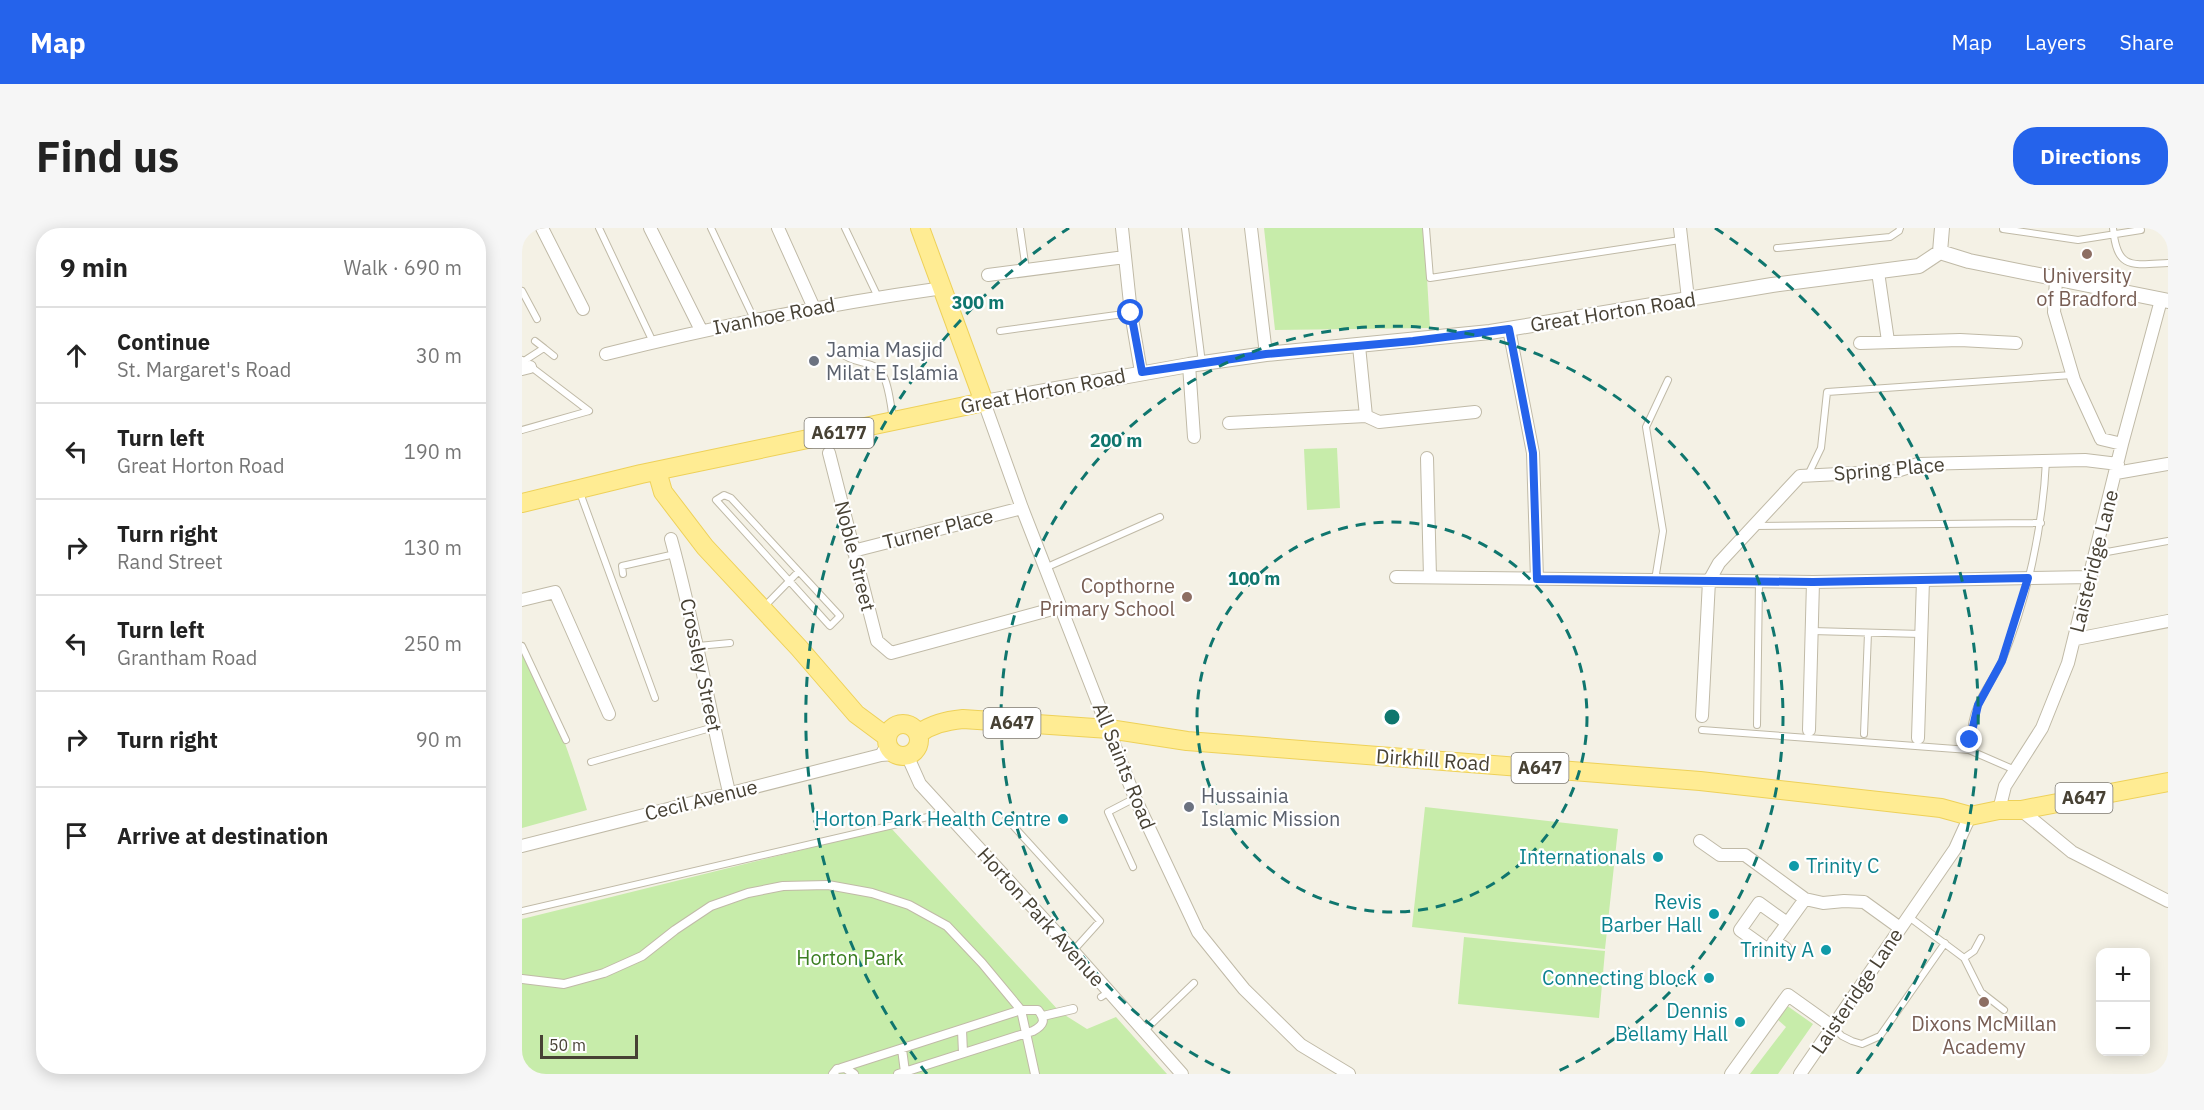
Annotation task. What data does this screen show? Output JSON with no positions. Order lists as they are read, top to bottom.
{
  "streets": {
    "main road": [
      "Great Horton Road",
      "A6177",
      "A647",
      "Dirkhill Road",
      "Horton Park Avenue"
    ],
    "street": [
      "Ivanhoe Road",
      "Spring Place",
      "Turner Place",
      "Noble Street",
      "Laisteridge Lane",
      "Crossley Street",
      "All Saints Road",
      "Cecil Avenue"
    ]
  },
  "crossings": [
    ["Great Horton Road", "All Saints Road"],
    ["Great Horton Road", "Horton Park Avenue"],
    ["Spring Place", "Laisteridge Lane"],
    ["Turner Place", "Noble Street"],
    ["Turner Place", "All Saints Road"],
    ["Noble Street", "All Saints Road"],
    ["Laisteridge Lane", "A647"],
    ["Laisteridge Lane", "Dirkhill Road"],
    ["Crossley Street", "Cecil Avenue"],
    ["A647", "Dirkhill Road"],
    ["A647", "All Saints Road"],
    ["A647", "Cecil Avenue"],
    ["A647", "Horton Park Avenue"],
    ["Dirkhill Road", "All Saints Road"],
    ["Cecil Avenue", "Horton Park Avenue"]
  ],
  "parks": ["Horton Park"],
  "places": [
    "University of Bradford",
    "Jamia Masjid Milat E Islamia",
    "Copthorne Primary School",
    "Hussainia Islamic Mission",
    "Horton Park Health Centre",
    "Internationals",
    "Trinity C",
    "Revis Barber Hall",
    "Trinity A",
    "Connecting block",
    "Dixons McMillan Academy",
    "Dennis Bellamy Hall"
  ],
  "scale_bar": "50 m",
  "page": {
    "header": "Map",
    "nav": ["Map", "Layers", "Share"],
    "buttons": "Directions",
    "title": "Find us",
    "heading": ["9 min", "Walk · 690 m"],
    "list": [
      ["Continue", "St. Margaret's Road", "30 m"],
      ["Turn left", "Great Horton Road", "190 m"],
      ["Turn right", "Rand Street", "130 m"],
      ["Turn left", "Grantham Road", "250 m"],
      ["Turn right", "90 m"],
      "Arrive at destination"
    ],
    "map_buttons": ["+", "−"],
    "scale": "50 m"
  },
  "rings": ["300 m", "200 m", "100 m"]
}
